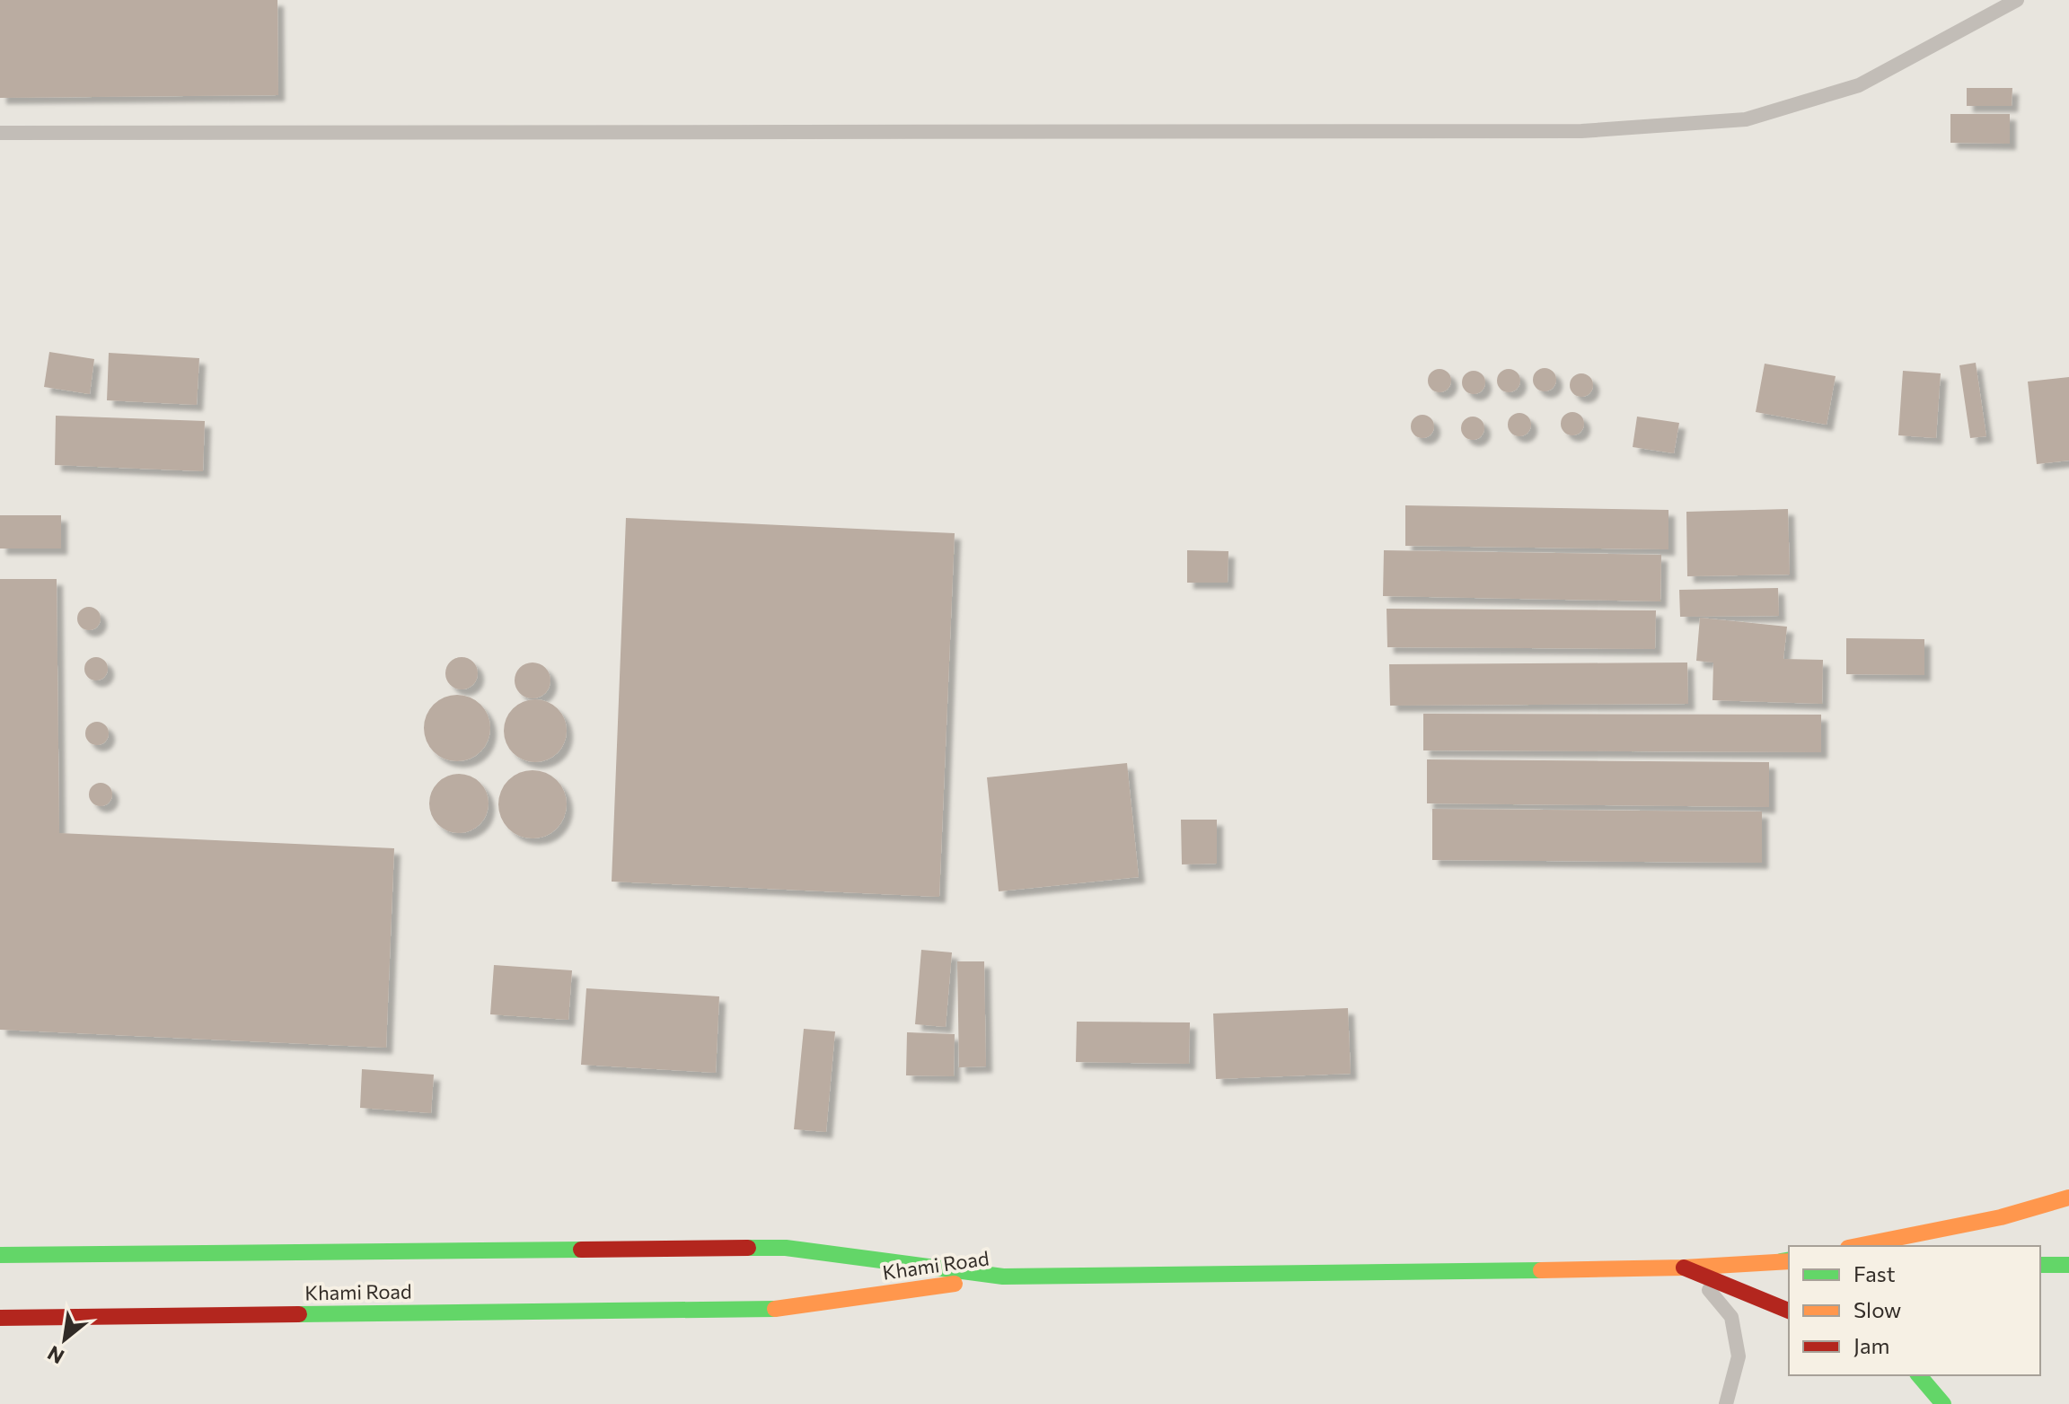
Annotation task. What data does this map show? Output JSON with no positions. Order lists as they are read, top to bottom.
{
  "streets": {
    "main road": ["Khami Road"]
  },
  "legend": ["Fast", "Slow", "Jam"],
  "north": "bottom left"
}
